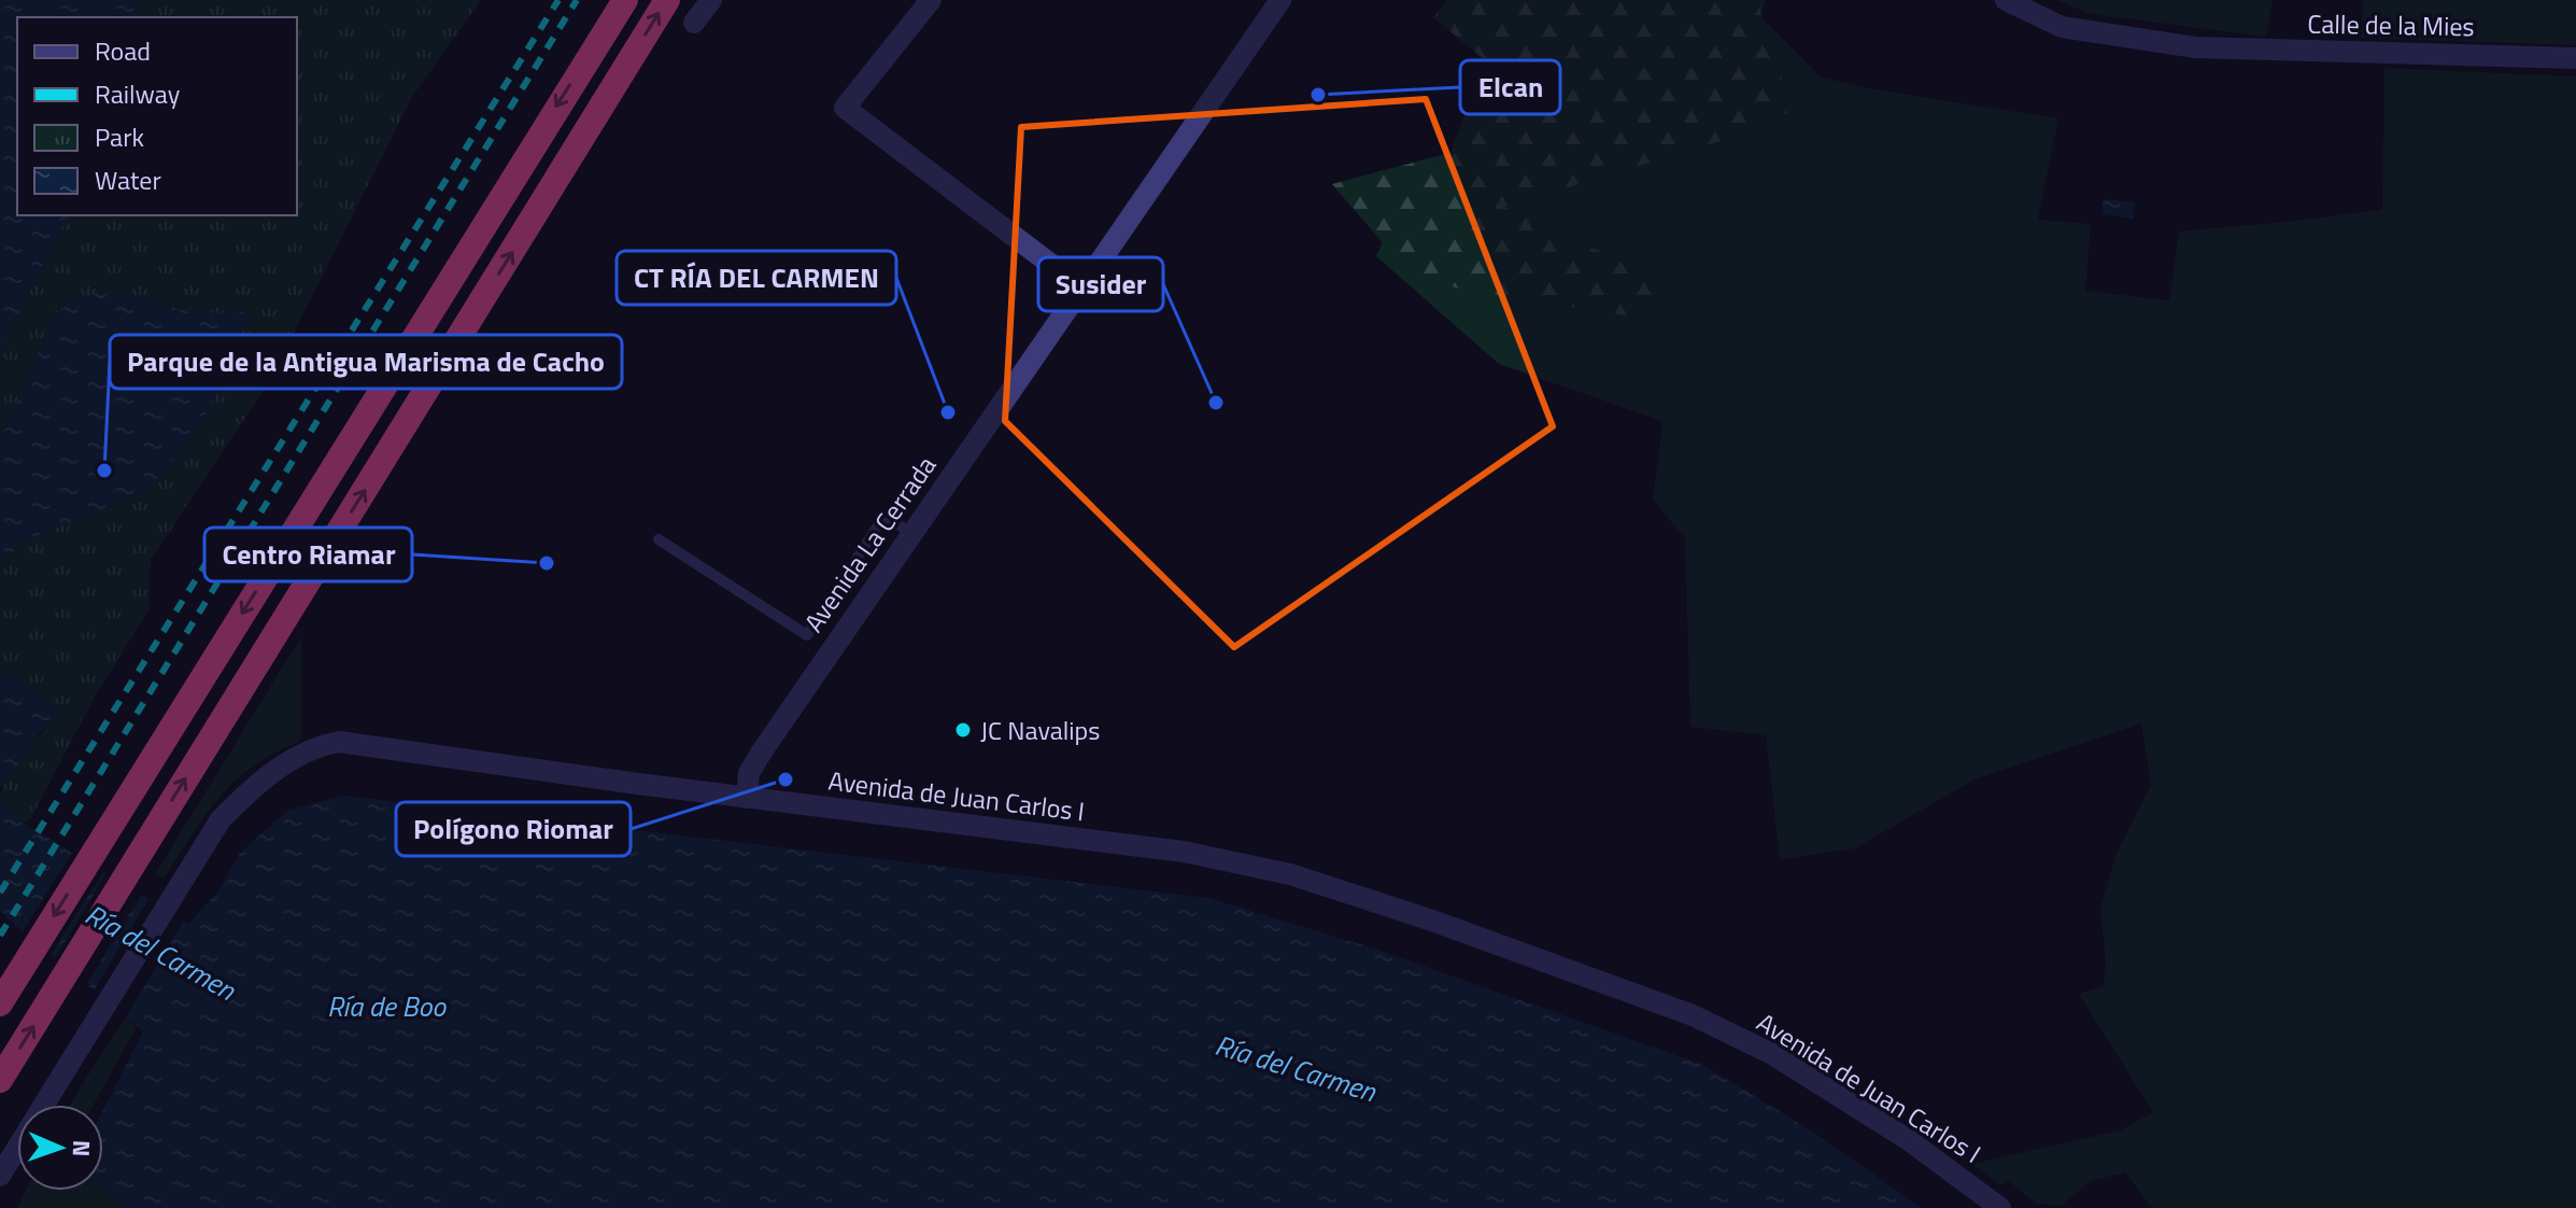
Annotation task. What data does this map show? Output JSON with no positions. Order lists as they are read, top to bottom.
{
  "streets": {
    "street": ["Calle de la Mies", "Avenida La Cerrada", "Avenida de Juan Carlos I"]
  },
  "crossings": [
    ["Avenida La Cerrada", "Avenida de Juan Carlos I"]
  ],
  "water": ["Ría del Carmen", "Ría de Boo"],
  "places": [
    "Elcan",
    "Susider",
    "CT RÍA DEL CARMEN",
    "Parque de la Antigua Marisma de Cacho",
    "Centro Riamar",
    "JC Navalips",
    "Polígono Riomar"
  ],
  "legend": [
    "Road",
    "Railway",
    "Park",
    "Water"
  ],
  "north": "right"
}
